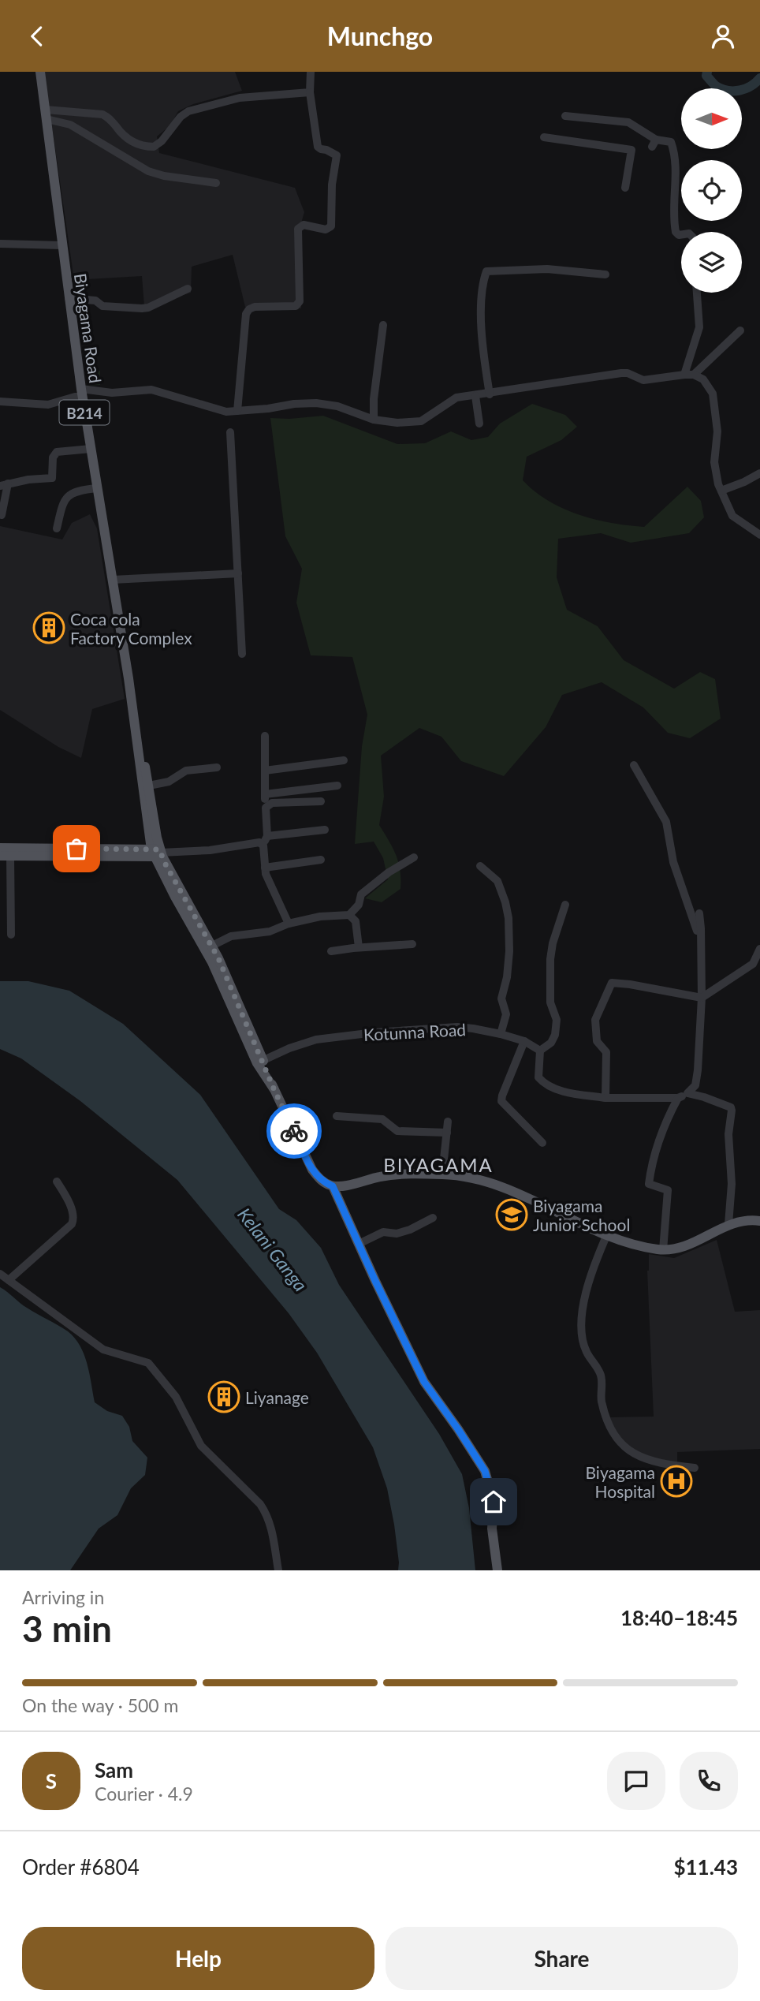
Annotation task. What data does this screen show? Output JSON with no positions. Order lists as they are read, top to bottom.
{
  "streets": {
    "main road": ["Biyagama Road", "B214"],
    "street": ["Kotunna Road"]
  },
  "crossings": [
    ["Biyagama Road", "B214"],
    ["B214", "Kotunna Road"]
  ],
  "districts": ["BIYAGAMA"],
  "water": ["Kelani Ganga"],
  "places": {
    "building": ["Coca cola Factory Complex", "Liyanage"],
    "school or university": ["Biyagama Junior School"],
    "hospital": ["Biyagama Hospital"]
  },
  "north": "right",
  "page": {
    "header": "Munchgo",
    "heading": ["3 min", "Arriving in", "18:40–18:45"],
    "panel": [
      "Sam",
      "Courier · 4.9",
      "Order #6804",
      "$11.43"
    ],
    "bar": "On the way · 500 m",
    "round": "S",
    "buttons": ["Help", "Share"]
  }
}
